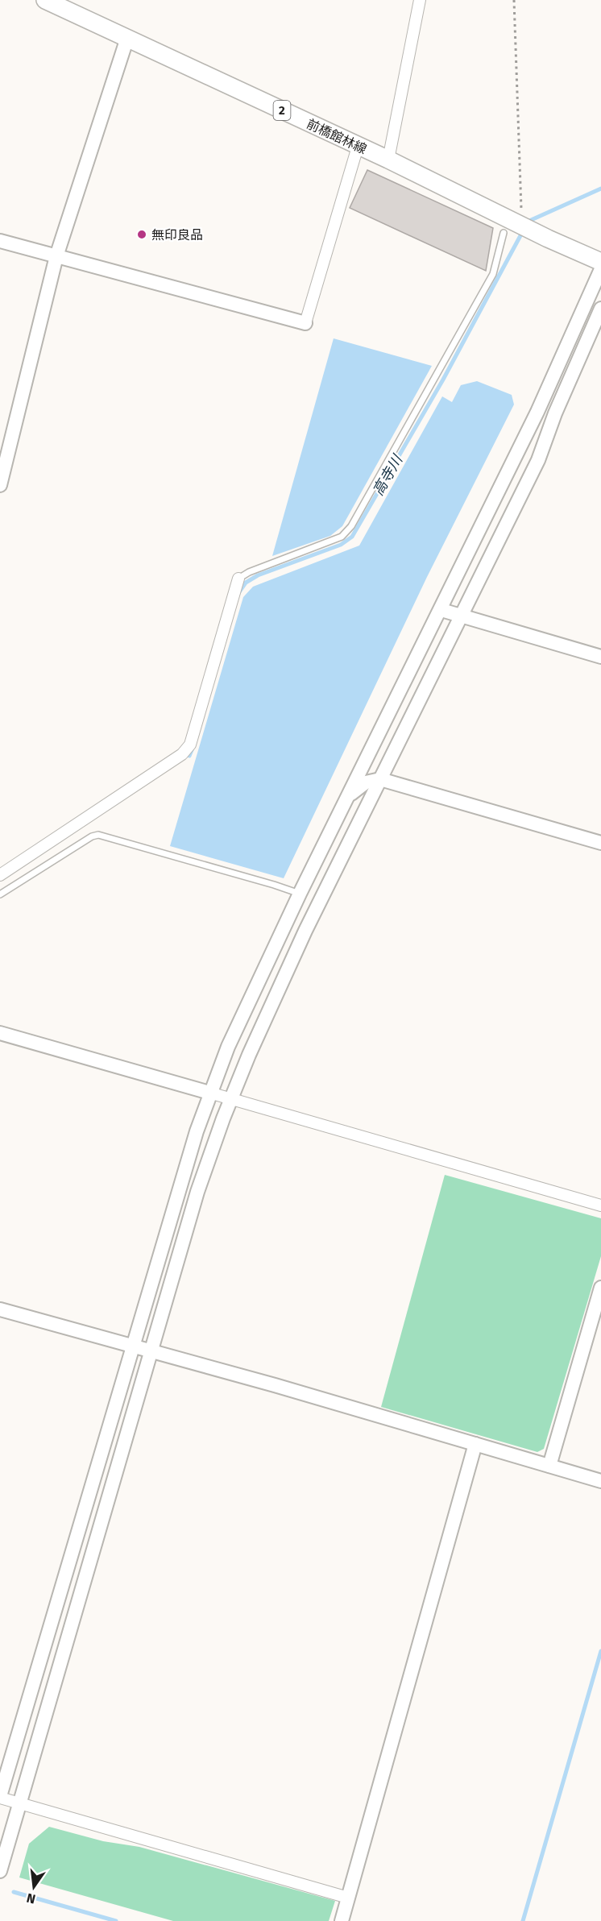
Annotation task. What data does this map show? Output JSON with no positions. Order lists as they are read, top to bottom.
{
  "streets": {
    "main road": ["2", "前橋館林線"]
  },
  "water": ["高寺川"],
  "places": ["無印良品"],
  "north": "bottom"
}
